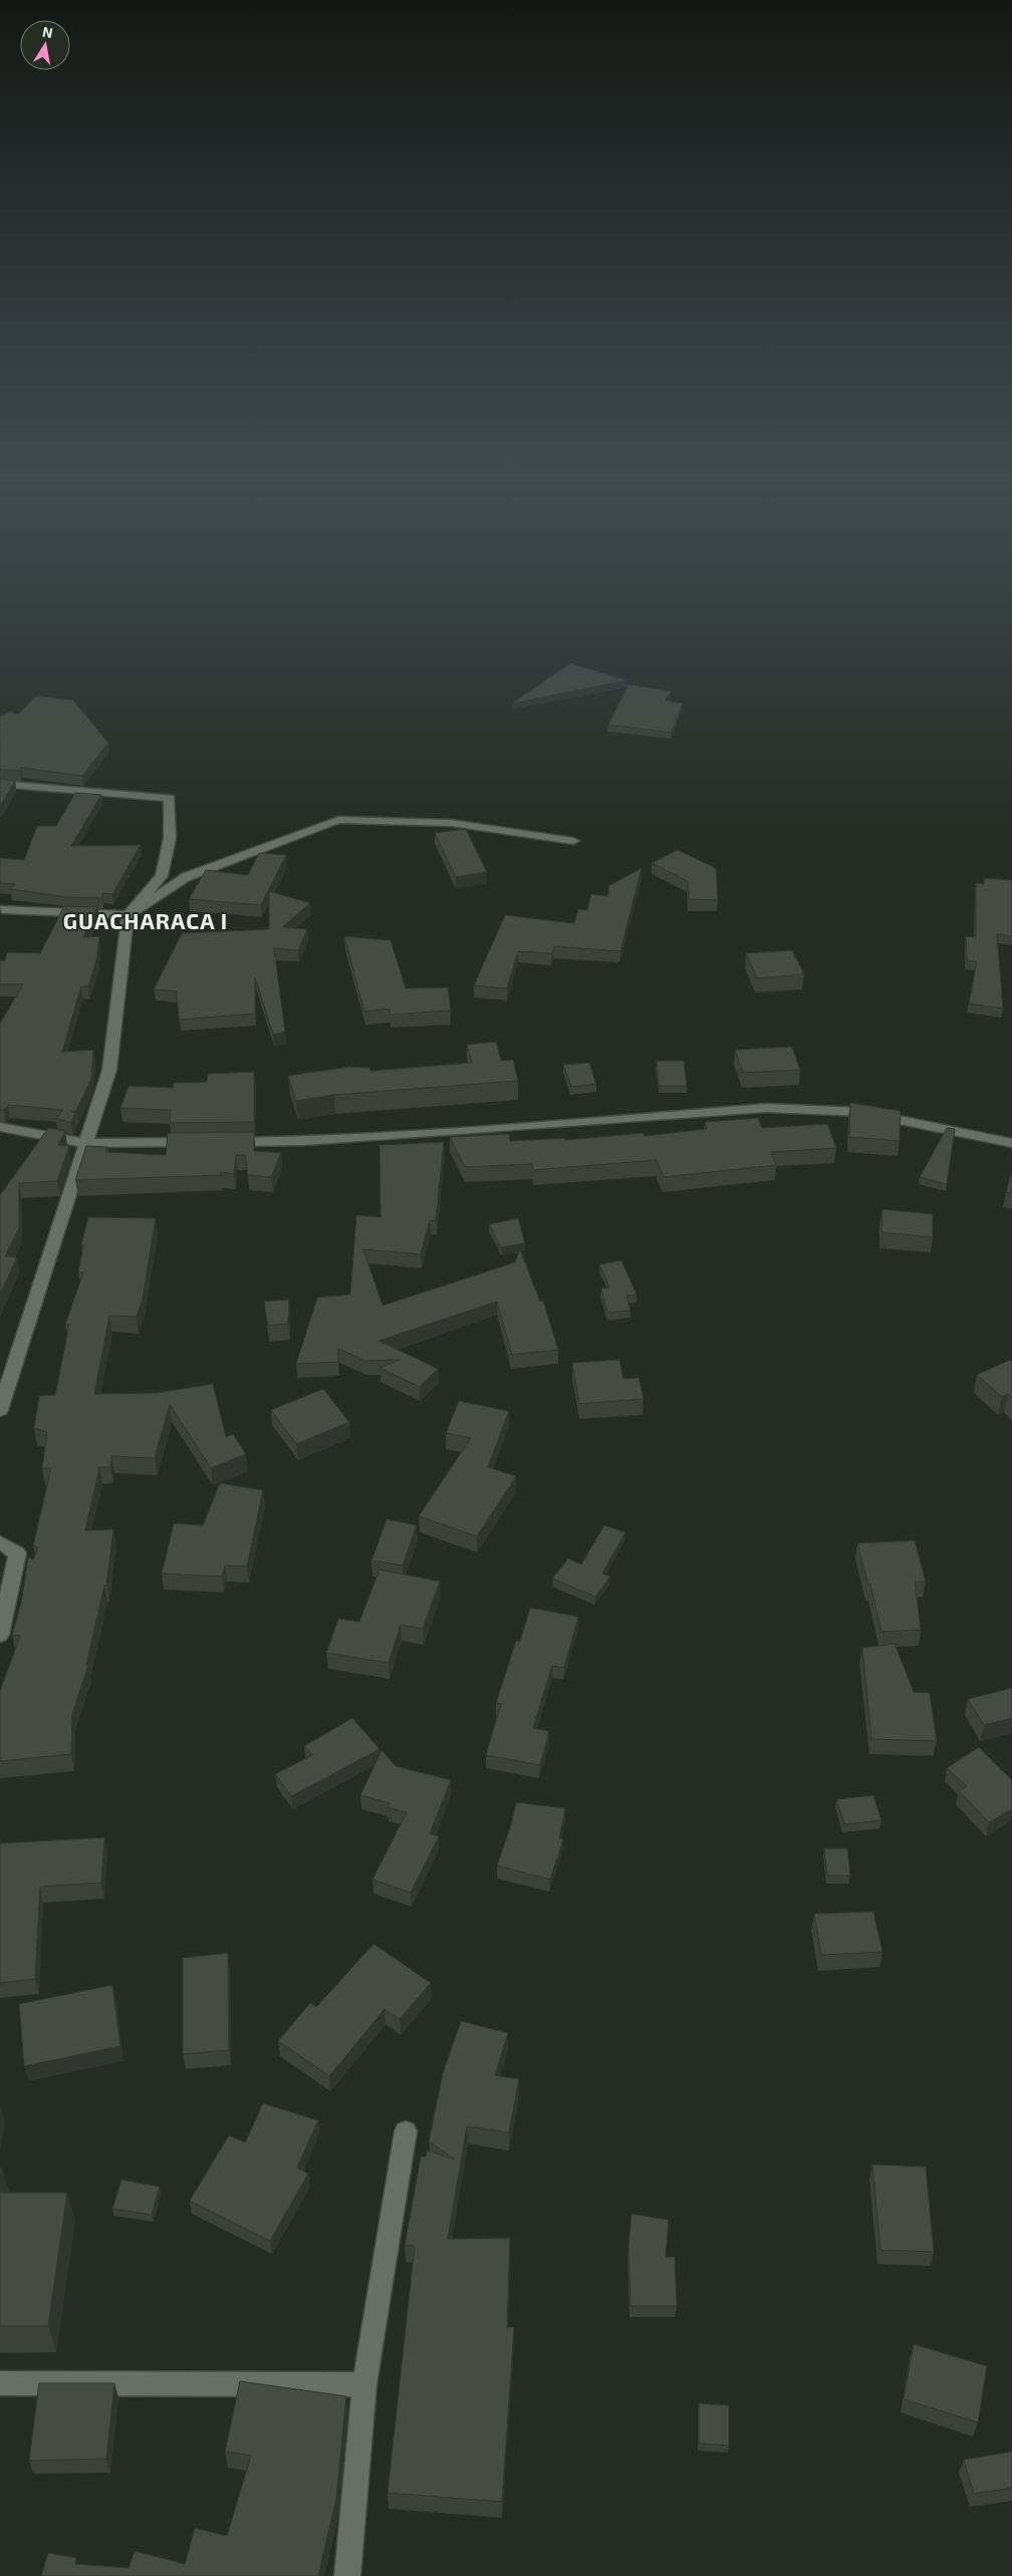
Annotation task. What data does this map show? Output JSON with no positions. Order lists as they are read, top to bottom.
{
  "districts": ["GUACHARACA I"],
  "north": "top"
}
